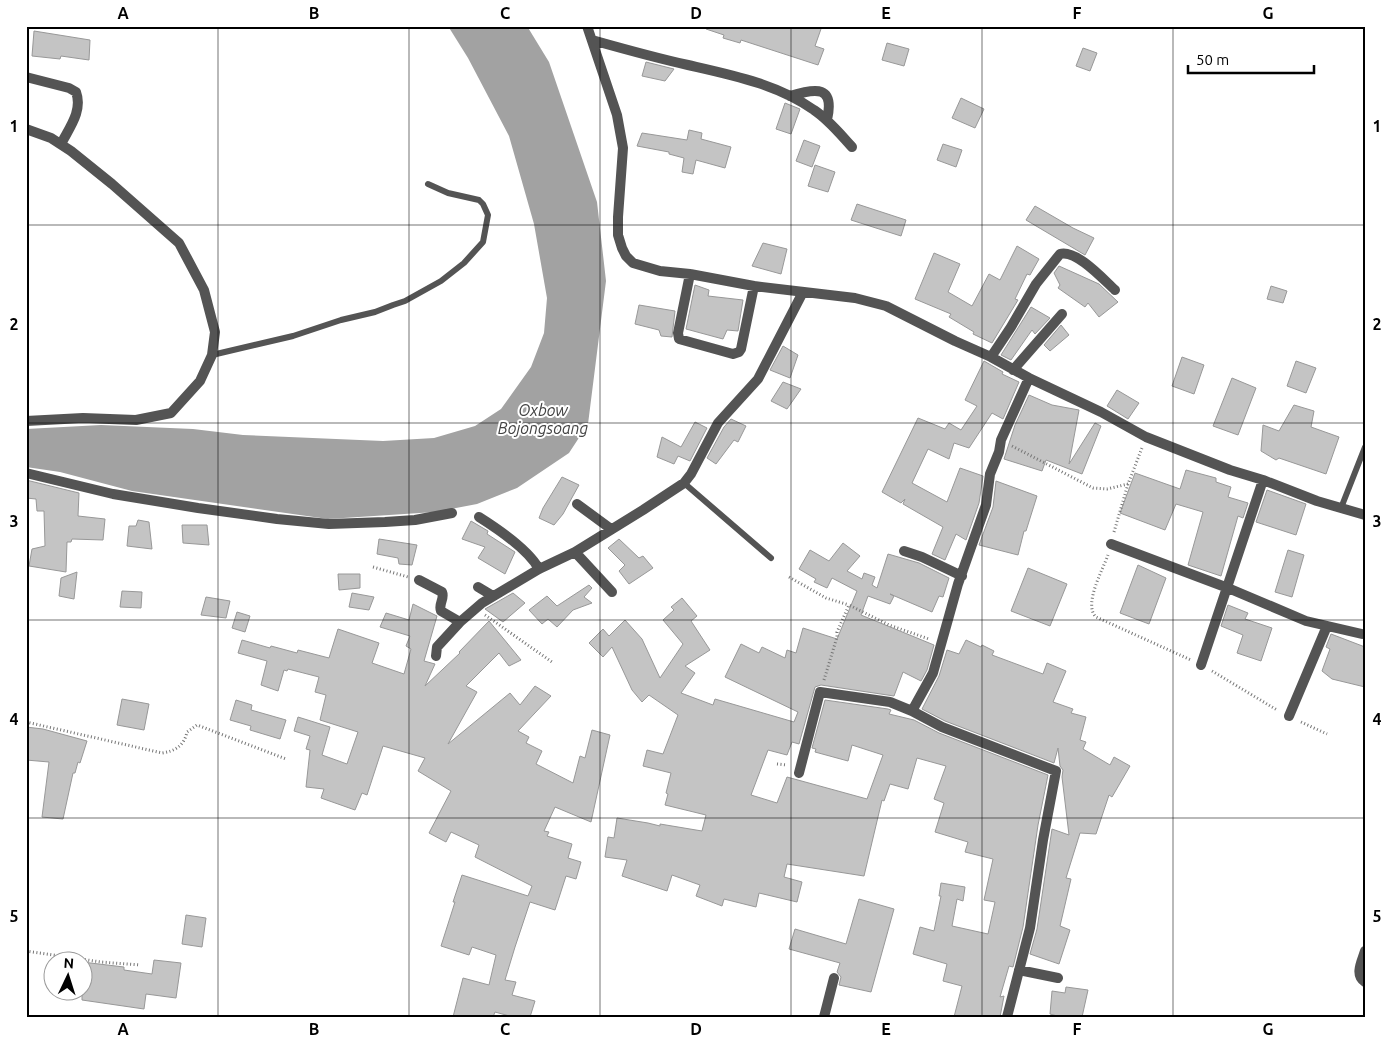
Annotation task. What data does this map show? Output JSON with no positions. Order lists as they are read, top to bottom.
{
  "water": ["Oxbow Bojongsoang"],
  "scale_bar": "50 m",
  "north": "top",
  "grid": {
    "columns": [
      "A",
      "B",
      "C",
      "D",
      "E",
      "F",
      "G"
    ],
    "rows": [
      "1",
      "2",
      "3",
      "4",
      "5"
    ]
  }
}
